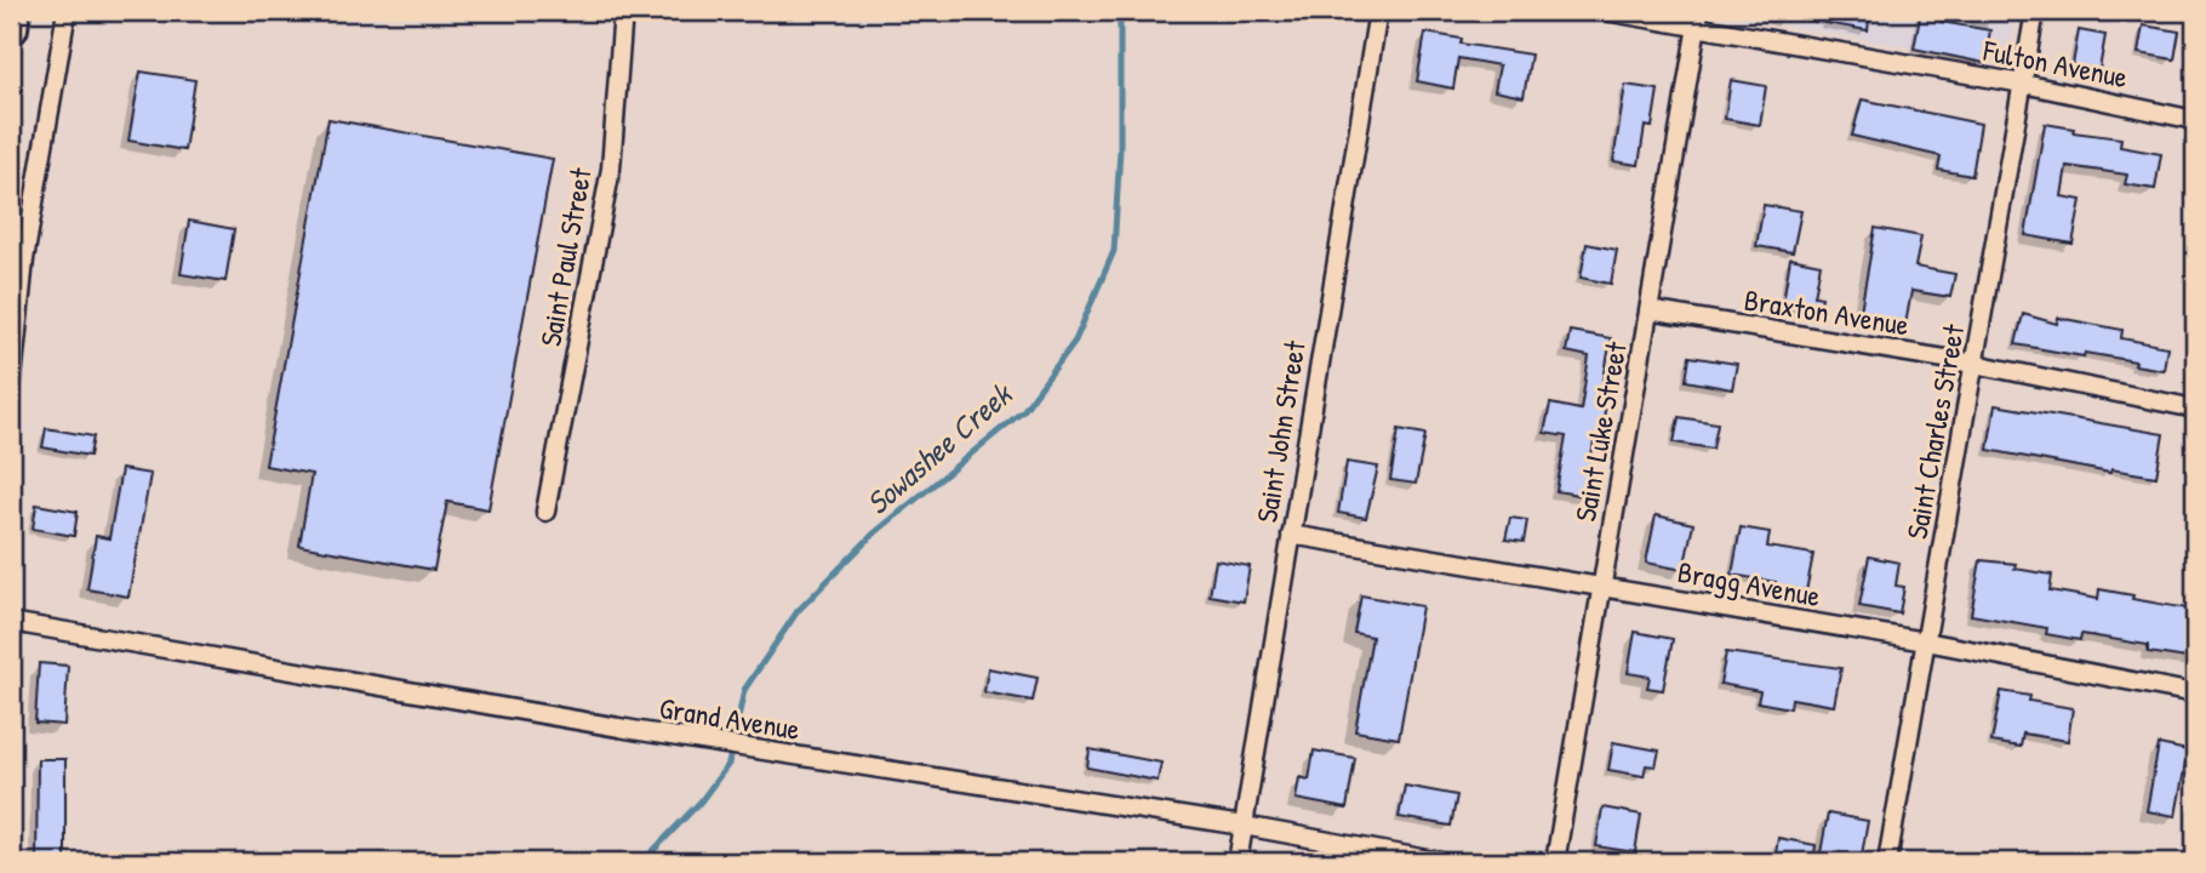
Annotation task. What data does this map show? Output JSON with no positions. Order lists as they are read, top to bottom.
{
  "streets": {
    "street": [
      "Fulton Avenue",
      "Saint Paul Street",
      "Braxton Avenue",
      "Saint John Street",
      "Saint Luke Street",
      "Saint Charles Street",
      "Bragg Avenue",
      "Grand Avenue"
    ]
  },
  "crossings": [
    ["Fulton Avenue", "Saint Luke Street"],
    ["Fulton Avenue", "Saint Charles Street"],
    ["Braxton Avenue", "Saint Luke Street"],
    ["Braxton Avenue", "Saint Charles Street"],
    ["Saint John Street", "Bragg Avenue"],
    ["Saint John Street", "Grand Avenue"],
    ["Saint Luke Street", "Bragg Avenue"],
    ["Saint Charles Street", "Bragg Avenue"]
  ],
  "water": ["Sowashee Creek"]
}
